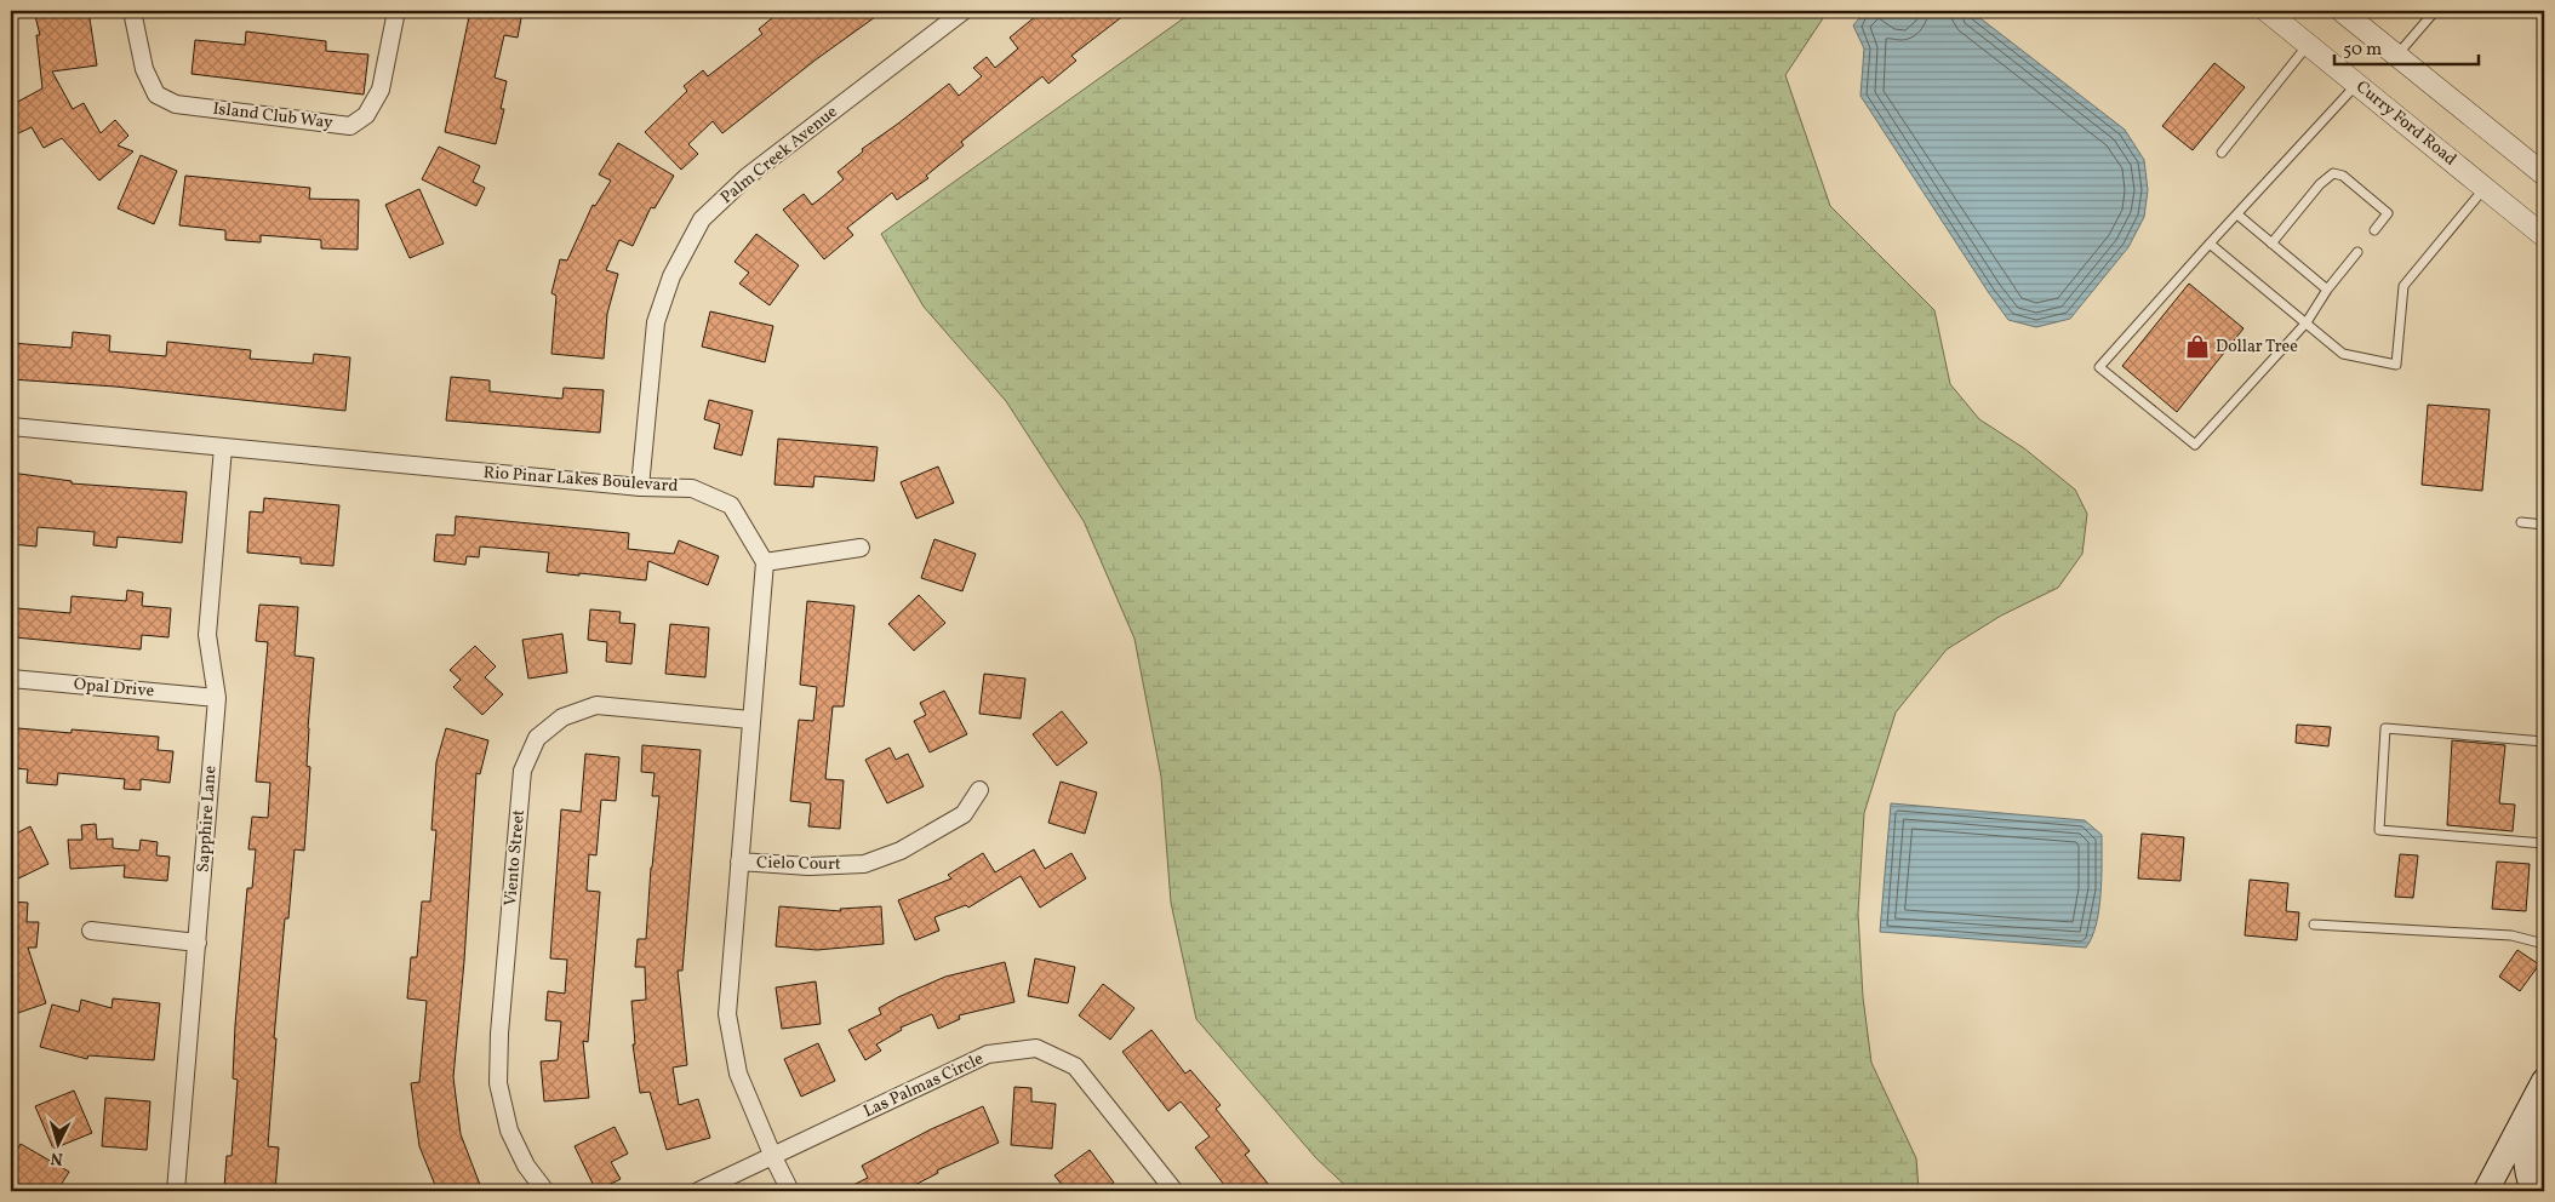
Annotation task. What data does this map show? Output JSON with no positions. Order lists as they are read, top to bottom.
{
  "streets": {
    "street": [
      "Island Club Way",
      "Curry Ford Road",
      "Palm Creek Avenue",
      "Rio Pinar Lakes Boulevard",
      "Opal Drive",
      "Sapphire Lane",
      "Viento Street",
      "Cielo Court",
      "Las Palmas Circle"
    ]
  },
  "crossings": [
    ["Palm Creek Avenue", "Rio Pinar Lakes Boulevard"],
    ["Rio Pinar Lakes Boulevard", "Sapphire Lane"],
    ["Opal Drive", "Sapphire Lane"]
  ],
  "places": {
    "shop": ["Dollar Tree"]
  },
  "scale_bar": "50 m",
  "north": "bottom"
}
